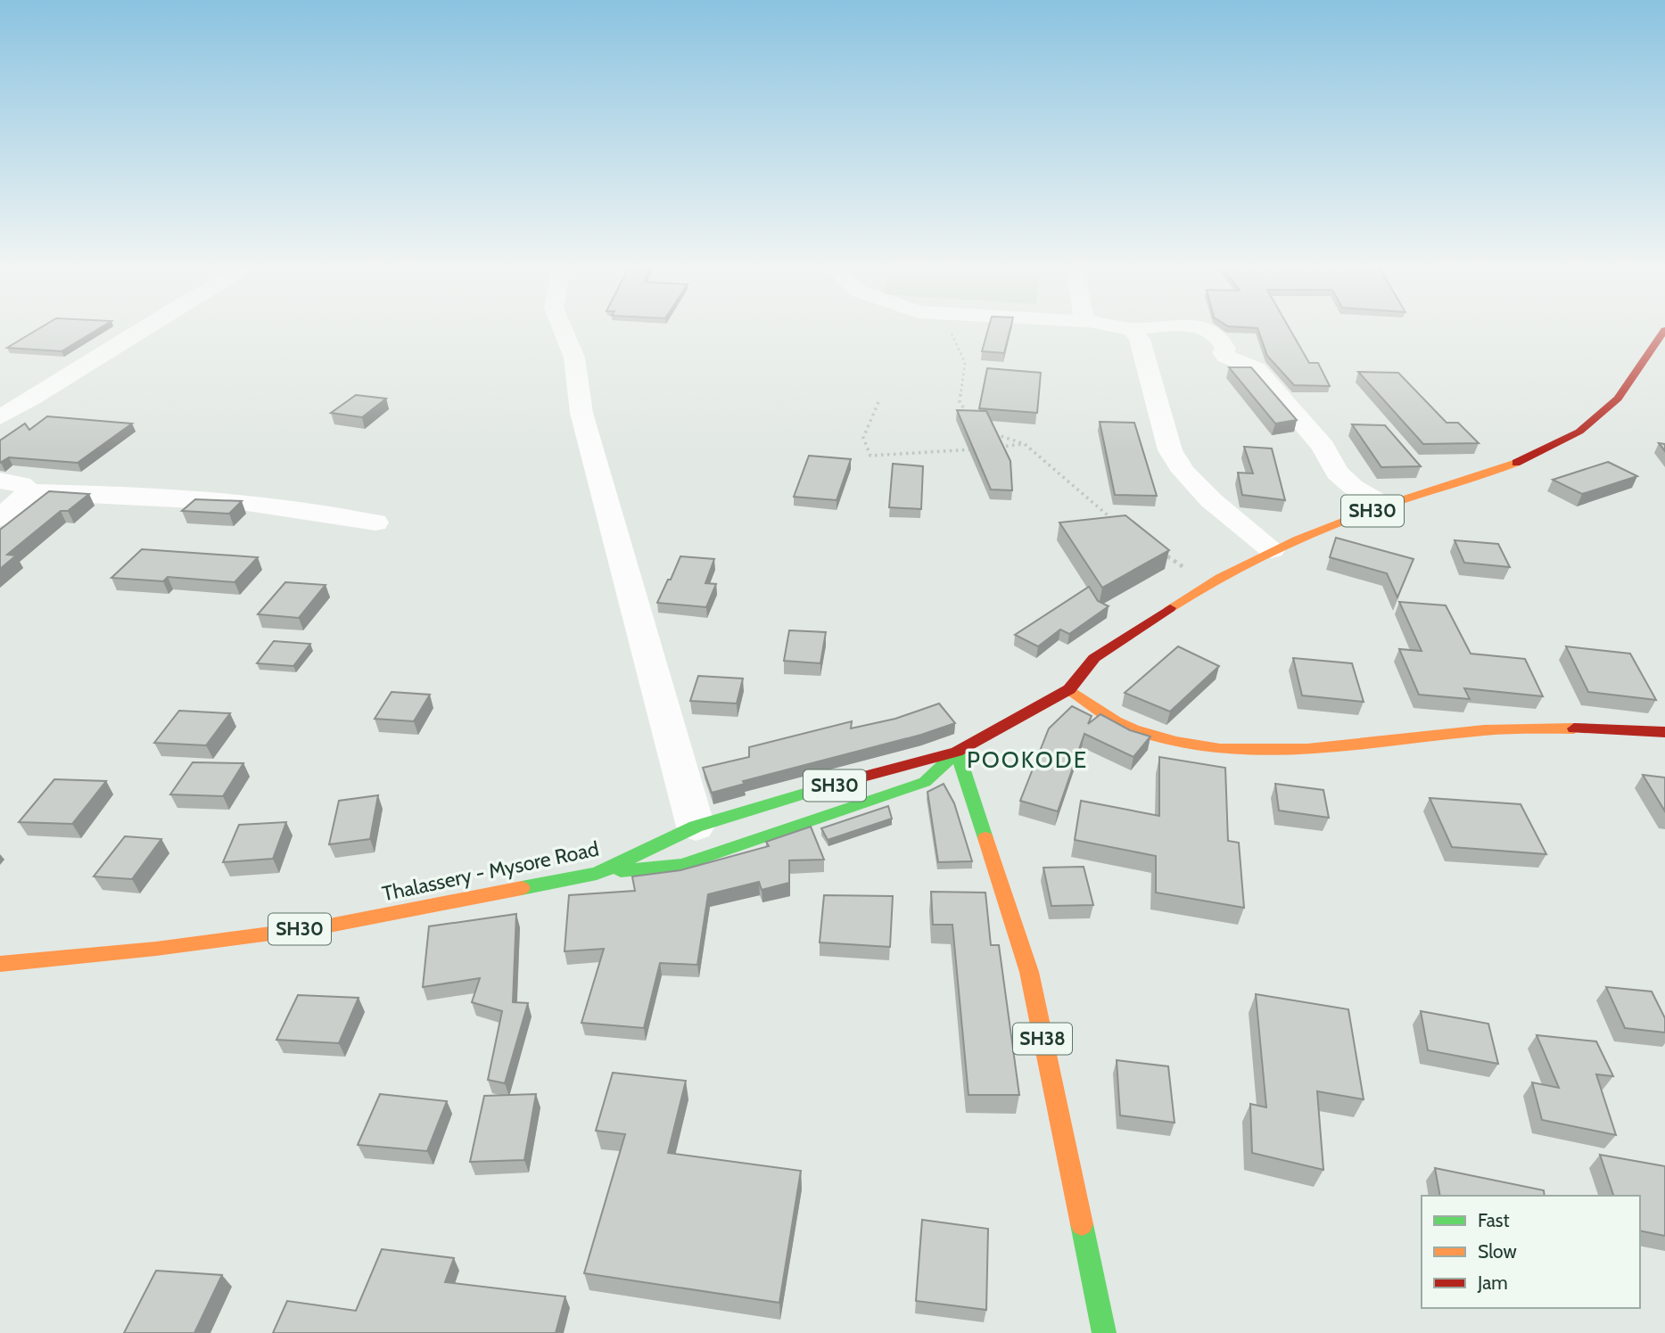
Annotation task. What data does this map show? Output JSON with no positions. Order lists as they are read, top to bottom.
{
  "streets": {
    "main road": ["SH30", "Thalassery - Mysore Road", "SH38"]
  },
  "crossings": [
    ["Thalassery - Mysore Road", "SH38"]
  ],
  "districts": ["POOKODE"],
  "legend": ["Fast", "Slow", "Jam"]
}
